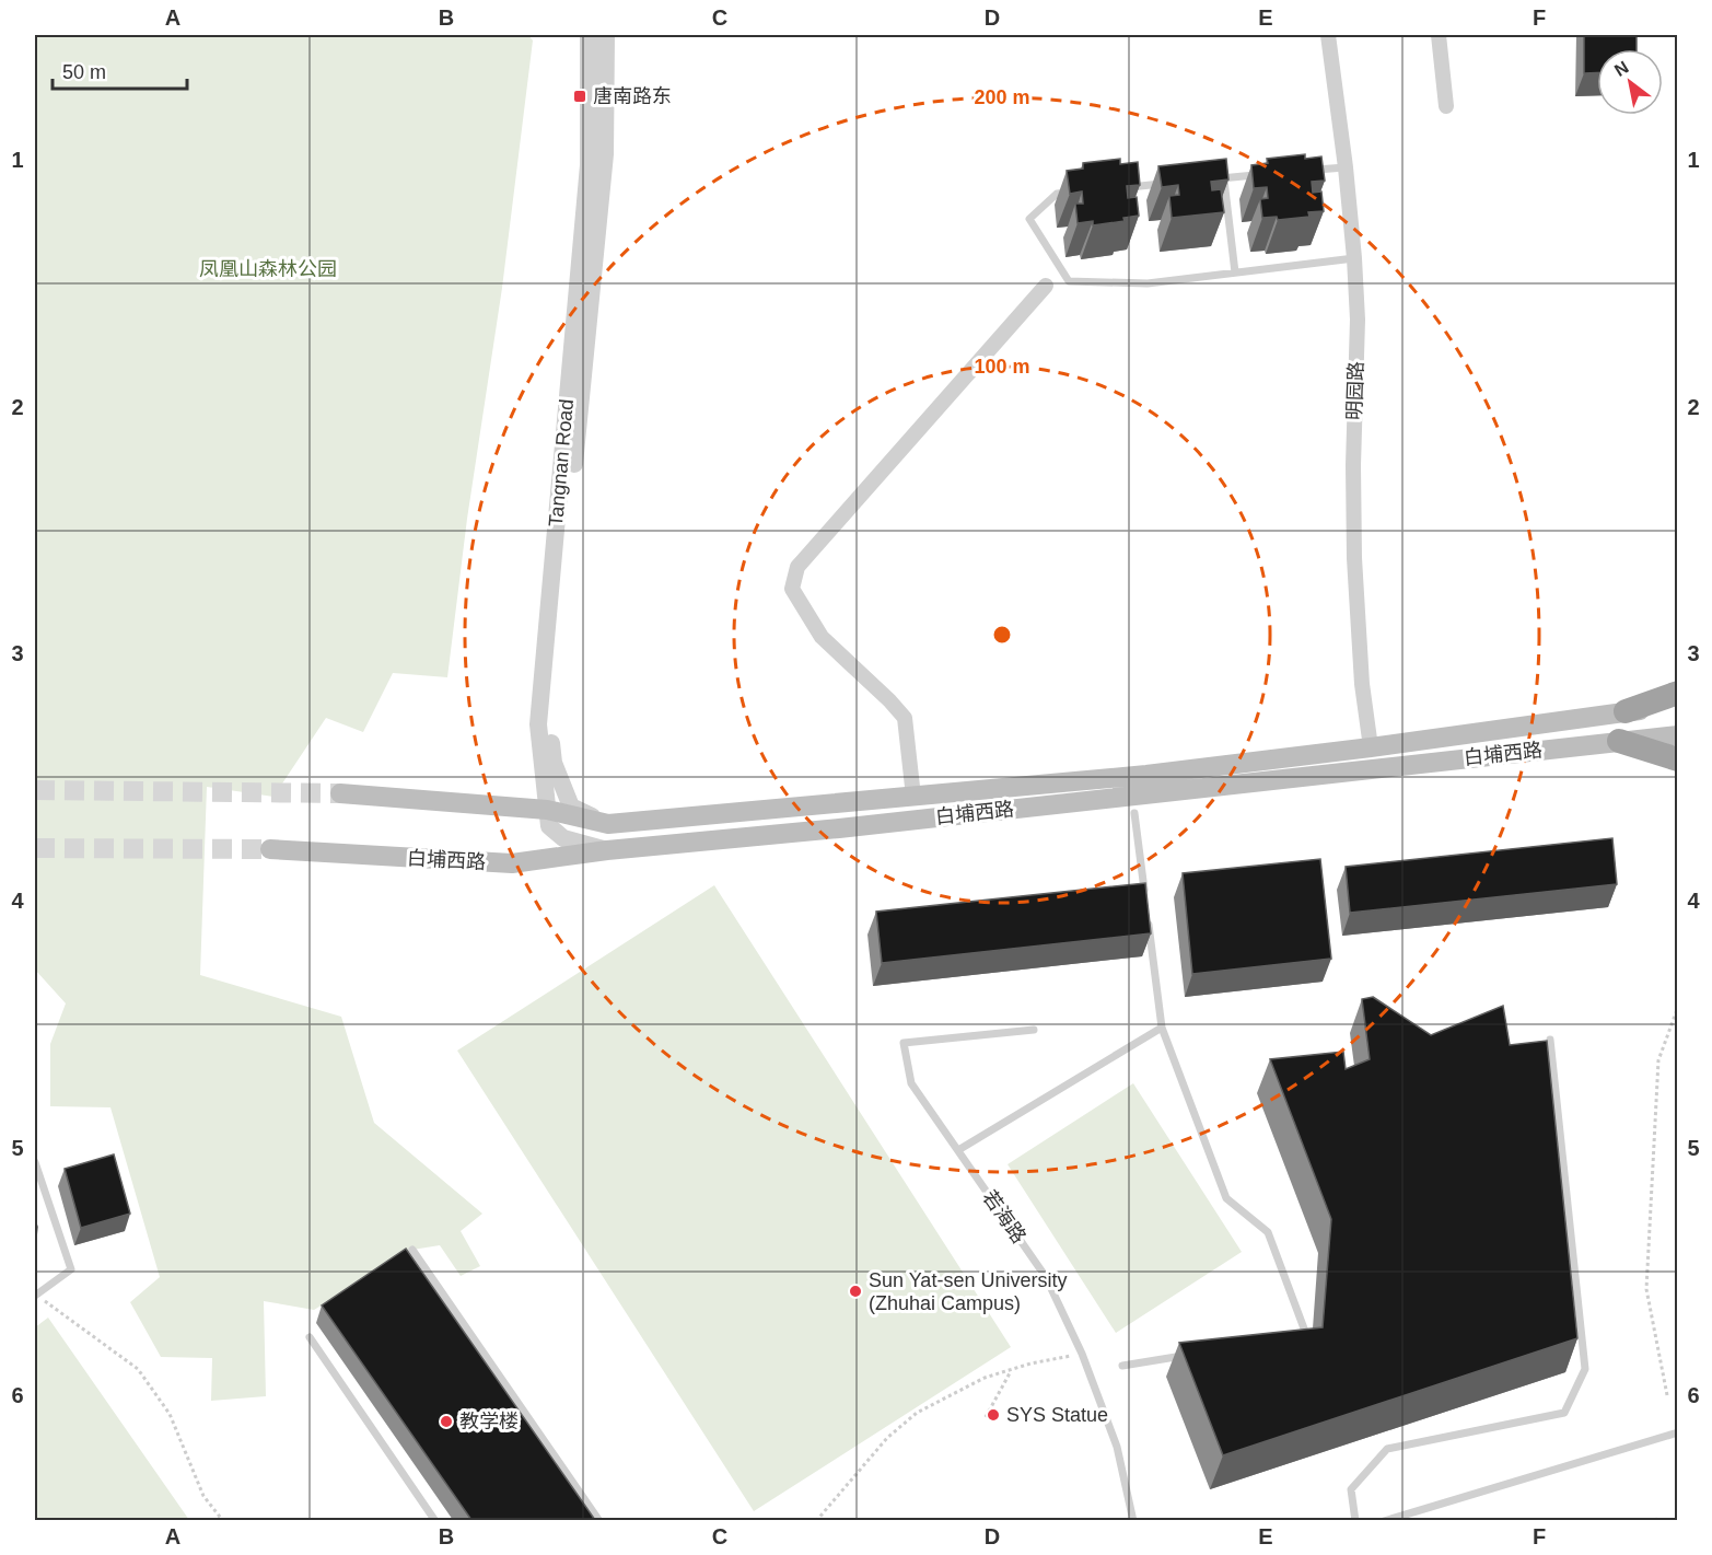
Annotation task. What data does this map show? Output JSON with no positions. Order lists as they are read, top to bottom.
{
  "streets": {
    "main road": ["白埔西路"],
    "street": ["明园路", "Tangnan Road"],
    "lane": ["若海路"]
  },
  "crossings": [
    ["明园路", "白埔西路"],
    ["Tangnan Road", "白埔西路"]
  ],
  "parks": ["凤凰山森林公园"],
  "places": {
    "transit": ["唐南路东"],
    "other": ["Sun Yat-sen University (Zhuhai Campus)", "SYS Statue", "教学楼"]
  },
  "scale_bar": "50 m",
  "north": "top left",
  "grid": {
    "columns": [
      "A",
      "B",
      "C",
      "D",
      "E",
      "F"
    ],
    "rows": [
      "1",
      "2",
      "3",
      "4",
      "5",
      "6"
    ]
  },
  "rings": ["200 m", "100 m"]
}
